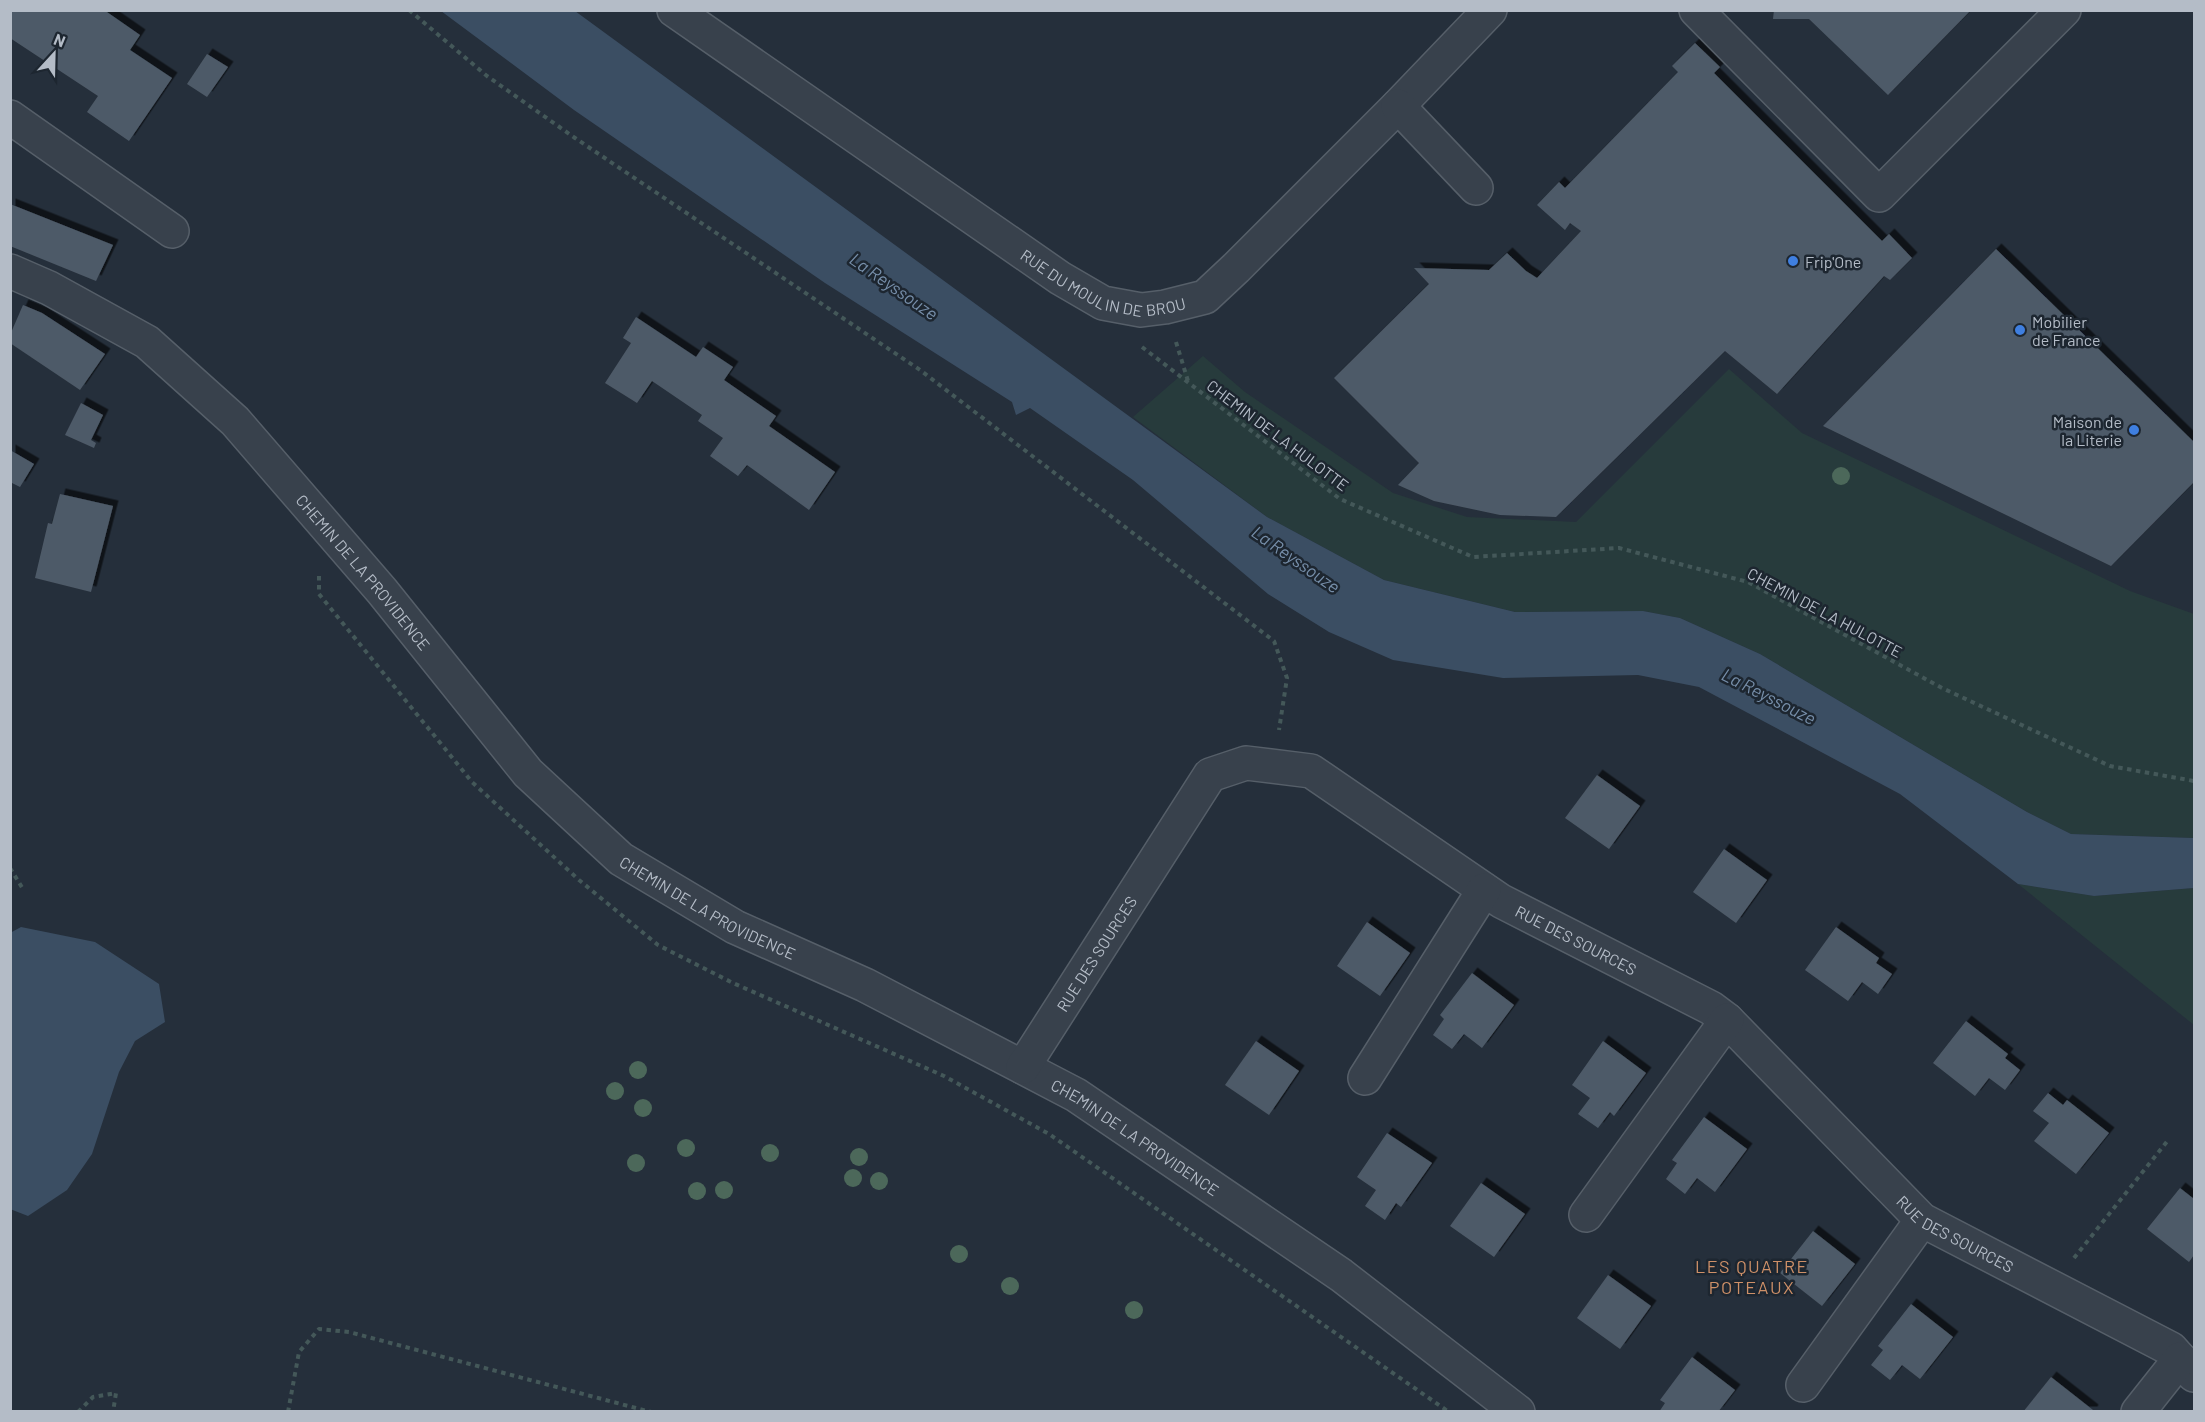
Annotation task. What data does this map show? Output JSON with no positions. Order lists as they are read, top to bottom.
{
  "streets": {
    "street": ["RUE DU MOULIN DE BROU", "CHEMIN DE LA PROVIDENCE", "RUE DES SOURCES"],
    "path": ["CHEMIN DE LA HULOTTE"]
  },
  "crossings": [
    ["CHEMIN DE LA PROVIDENCE", "RUE DES SOURCES"]
  ],
  "districts": ["LES QUATRE POTEAUX"],
  "water": ["La Reyssouze"],
  "places": ["Frip'One", "Mobilier de France", "Maison de la Literie"],
  "north": "top"
}
